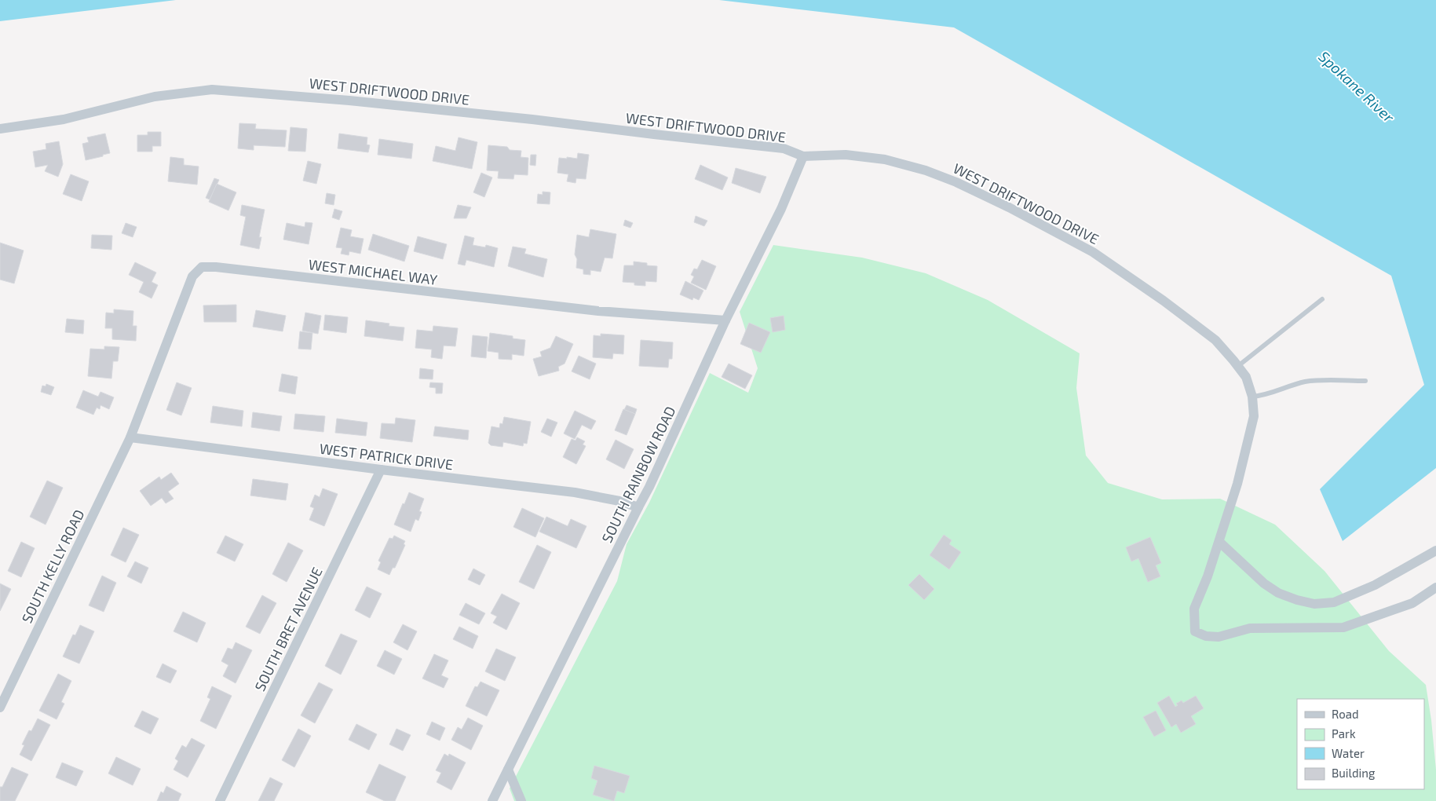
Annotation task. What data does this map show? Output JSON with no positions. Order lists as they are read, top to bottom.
{
  "streets": {
    "street": [
      "WEST DRIFTWOOD DRIVE",
      "WEST MICHAEL WAY",
      "WEST PATRICK DRIVE",
      "SOUTH RAINBOW ROAD",
      "SOUTH KELLY ROAD",
      "SOUTH BRET AVENUE"
    ]
  },
  "crossings": [
    ["WEST DRIFTWOOD DRIVE", "SOUTH RAINBOW ROAD"],
    ["WEST MICHAEL WAY", "WEST PATRICK DRIVE"],
    ["WEST MICHAEL WAY", "SOUTH RAINBOW ROAD"],
    ["WEST MICHAEL WAY", "SOUTH KELLY ROAD"],
    ["WEST PATRICK DRIVE", "SOUTH RAINBOW ROAD"],
    ["WEST PATRICK DRIVE", "SOUTH KELLY ROAD"],
    ["WEST PATRICK DRIVE", "SOUTH BRET AVENUE"]
  ],
  "water": ["Spokane River"],
  "legend": [
    "Road",
    "Park",
    "Water",
    "Building"
  ]
}
